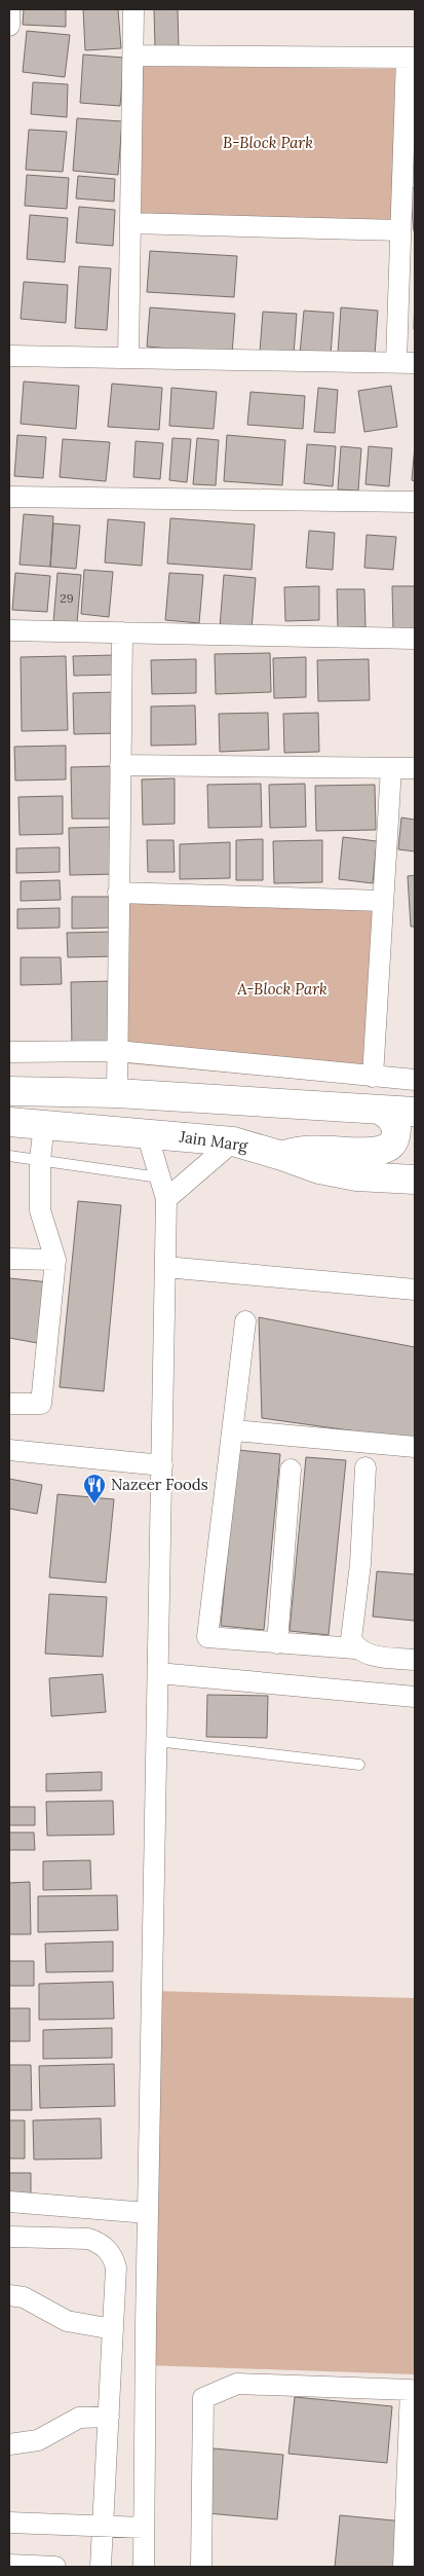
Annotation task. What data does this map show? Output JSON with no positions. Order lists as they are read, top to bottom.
{
  "streets": {
    "street": ["Jain Marg"]
  },
  "parks": ["B-Block Park", "A-Block Park"],
  "places": {
    "restaurant": ["Nazeer Foods"]
  },
  "house_numbers": ["29"]
}
